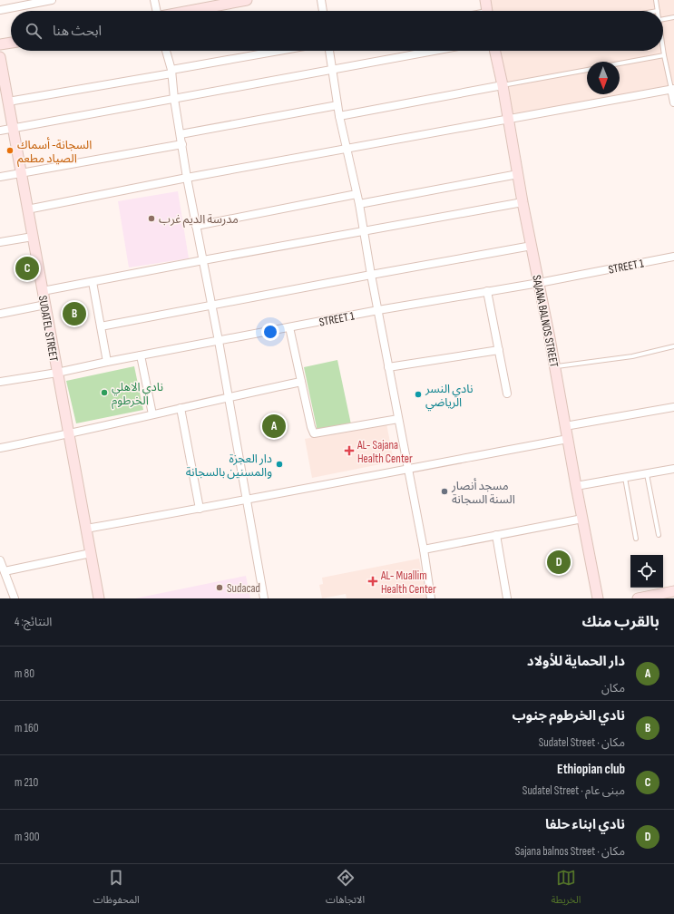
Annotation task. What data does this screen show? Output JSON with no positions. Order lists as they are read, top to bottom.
{
  "streets": {
    "street": ["STREET 1", "SAJANA BALNOS STREET", "SUDATEL STREET"]
  },
  "crossings": [
    ["STREET 1", "SAJANA BALNOS STREET"],
    ["STREET 1", "SUDATEL STREET"]
  ],
  "places": {
    "other": [
      "السجانة- أسماك الصياد مطعم",
      "مدرسة الديم غرب",
      "نادي الاهلي الخرطوم",
      "نادي النسر الرياضي",
      "دار العجزة والمسنين بالسجانة",
      "مسجد أنصار السنة السجانة",
      "Sudacad"
    ],
    "health": ["AL- Sajana Health Center", "AL- Muallim Health Center"]
  },
  "north": "bottom",
  "page": {
    "search": "ابحث هنا",
    "pins": [
      "C",
      "B",
      "A",
      "D"
    ],
    "heading": ["بالقرب منك", "النتائج: 4"],
    "list": [
      {
        "mark": "A",
        "name": "دار الحماية للأولاد",
        "note": "مكان",
        "value": "80 m"
      },
      {
        "mark": "B",
        "name": "نادي الخرطوم جنوب",
        "note": "مكان · Sudatel Street",
        "value": "160 m"
      },
      {
        "mark": "C",
        "name": "Ethiopian club",
        "note": "مبنى عام · Sudatel Street",
        "value": "210 m"
      },
      {
        "mark": "D",
        "name": "نادي ابناء حلفا",
        "note": "مكان · Sajana balnos Street",
        "value": "300 m"
      }
    ],
    "nav": ["الخريطة", "الاتجاهات", "المحفوظات"]
  }
}
